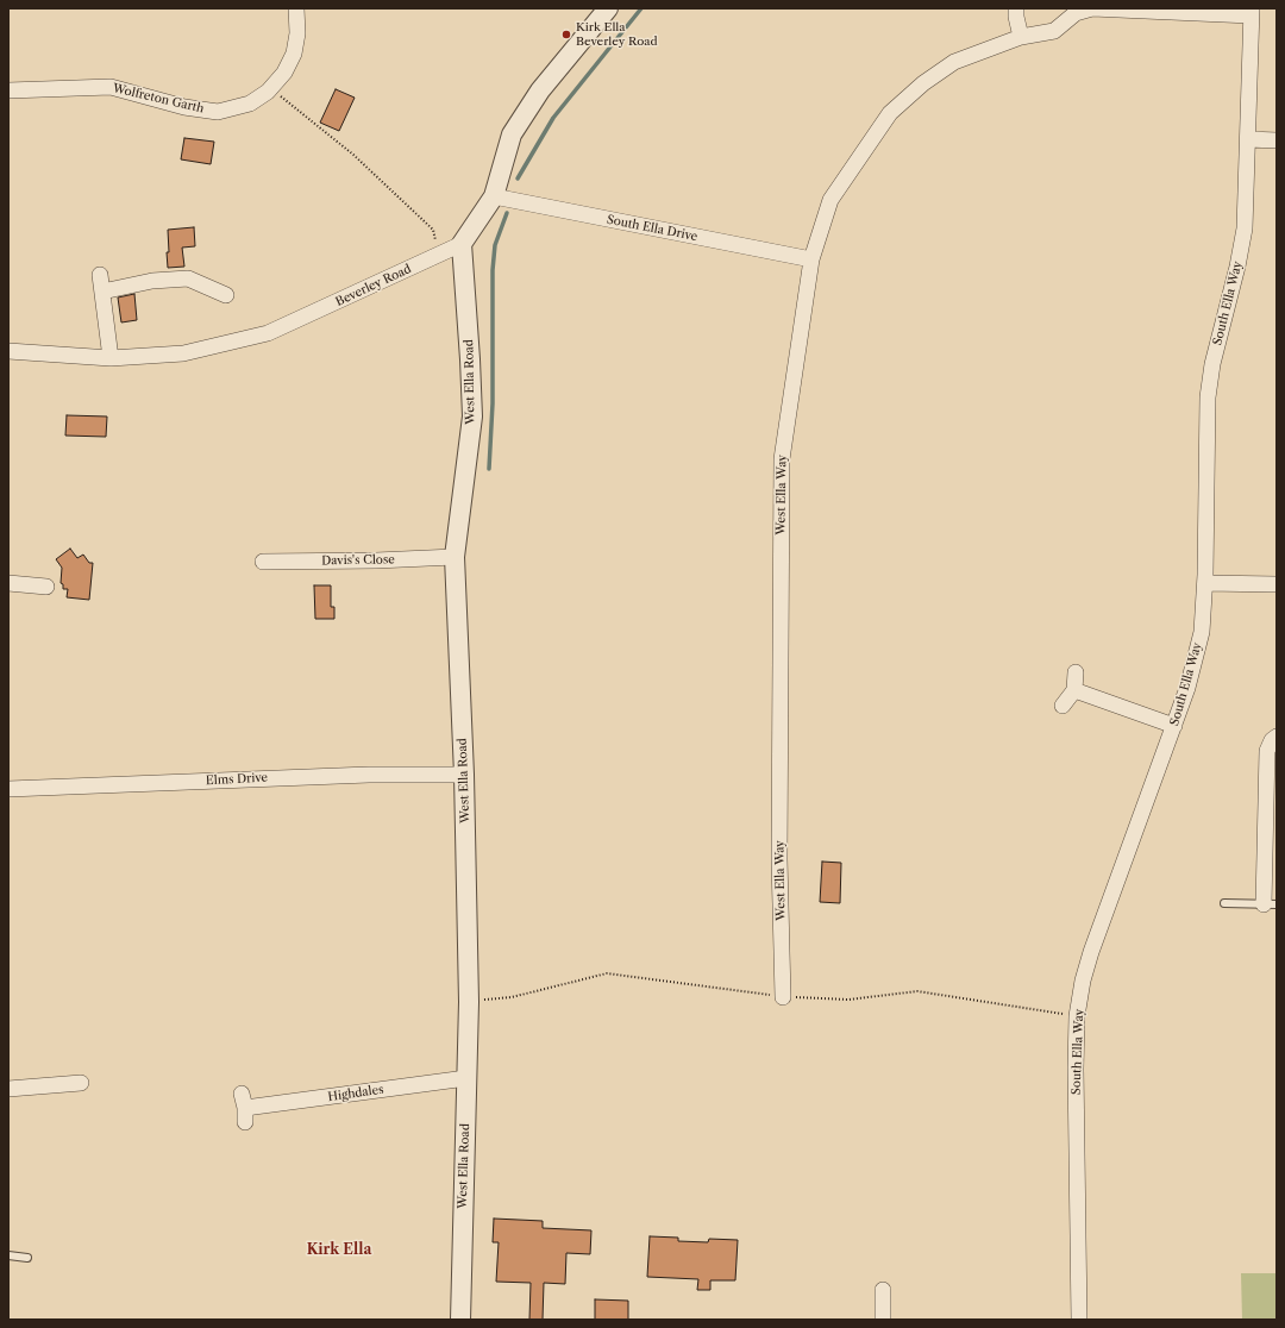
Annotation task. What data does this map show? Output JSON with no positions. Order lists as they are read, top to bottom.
{
  "streets": {
    "street": [
      "Wolfreton Garth",
      "South Ella Drive",
      "Beverley Road",
      "South Ella Way",
      "West Ella Road",
      "West Ella Way",
      "Davis's Close",
      "Elms Drive",
      "Highdales"
    ]
  },
  "crossings": [
    ["South Ella Drive", "West Ella Way"],
    ["Beverley Road", "West Ella Road"],
    ["South Ella Way", "West Ella Way"],
    ["West Ella Road", "Davis's Close"],
    ["West Ella Road", "Elms Drive"],
    ["West Ella Road", "Highdales"]
  ],
  "districts": ["Kirk Ella"],
  "places": ["Kirk Ella Beverley Road"]
}
